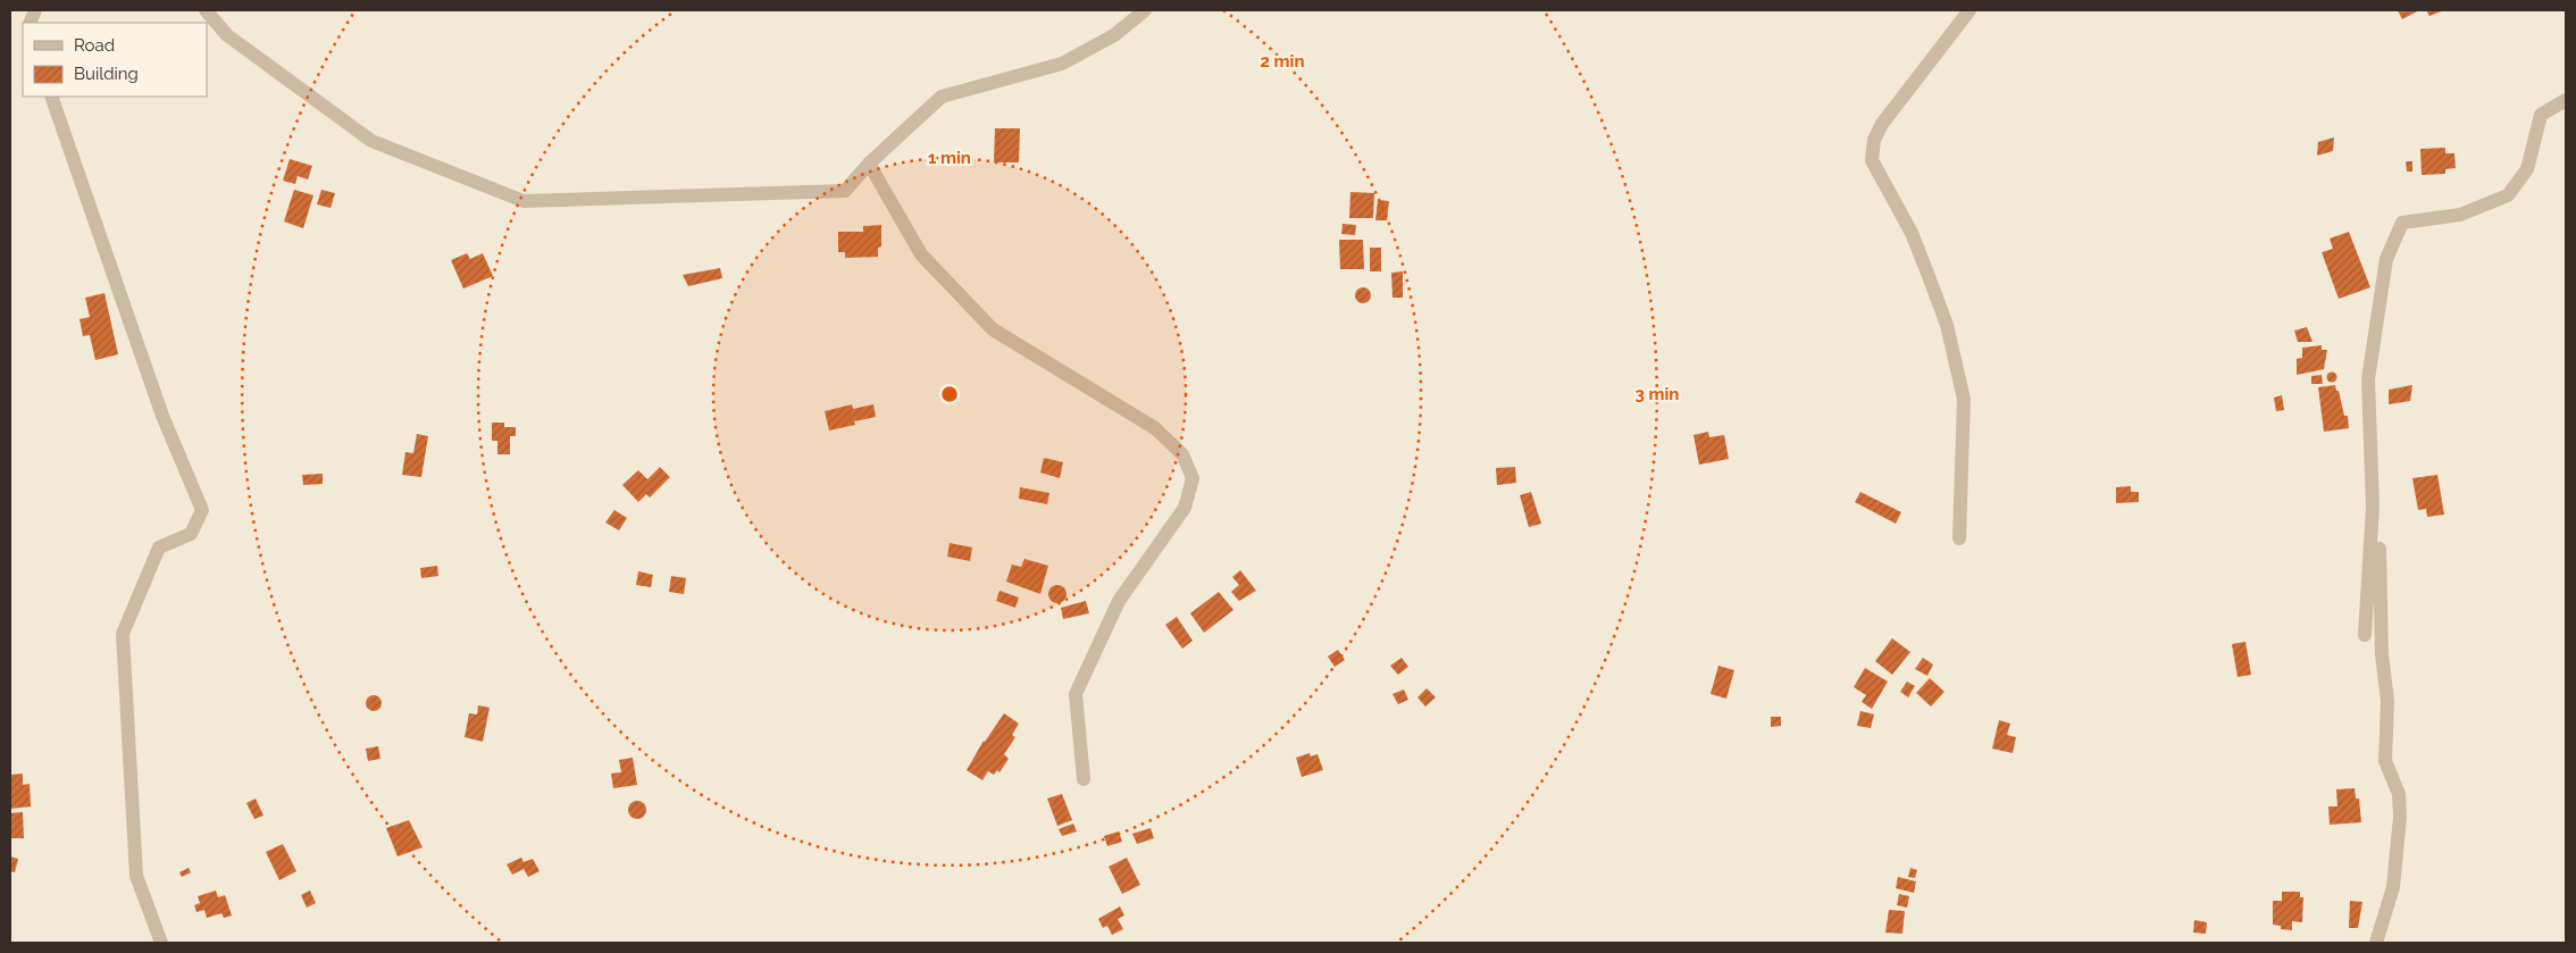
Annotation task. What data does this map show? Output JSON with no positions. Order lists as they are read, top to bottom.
{
  "legend": ["Road", "Building"],
  "rings": ["2 min", "1 min", "3 min"]
}
